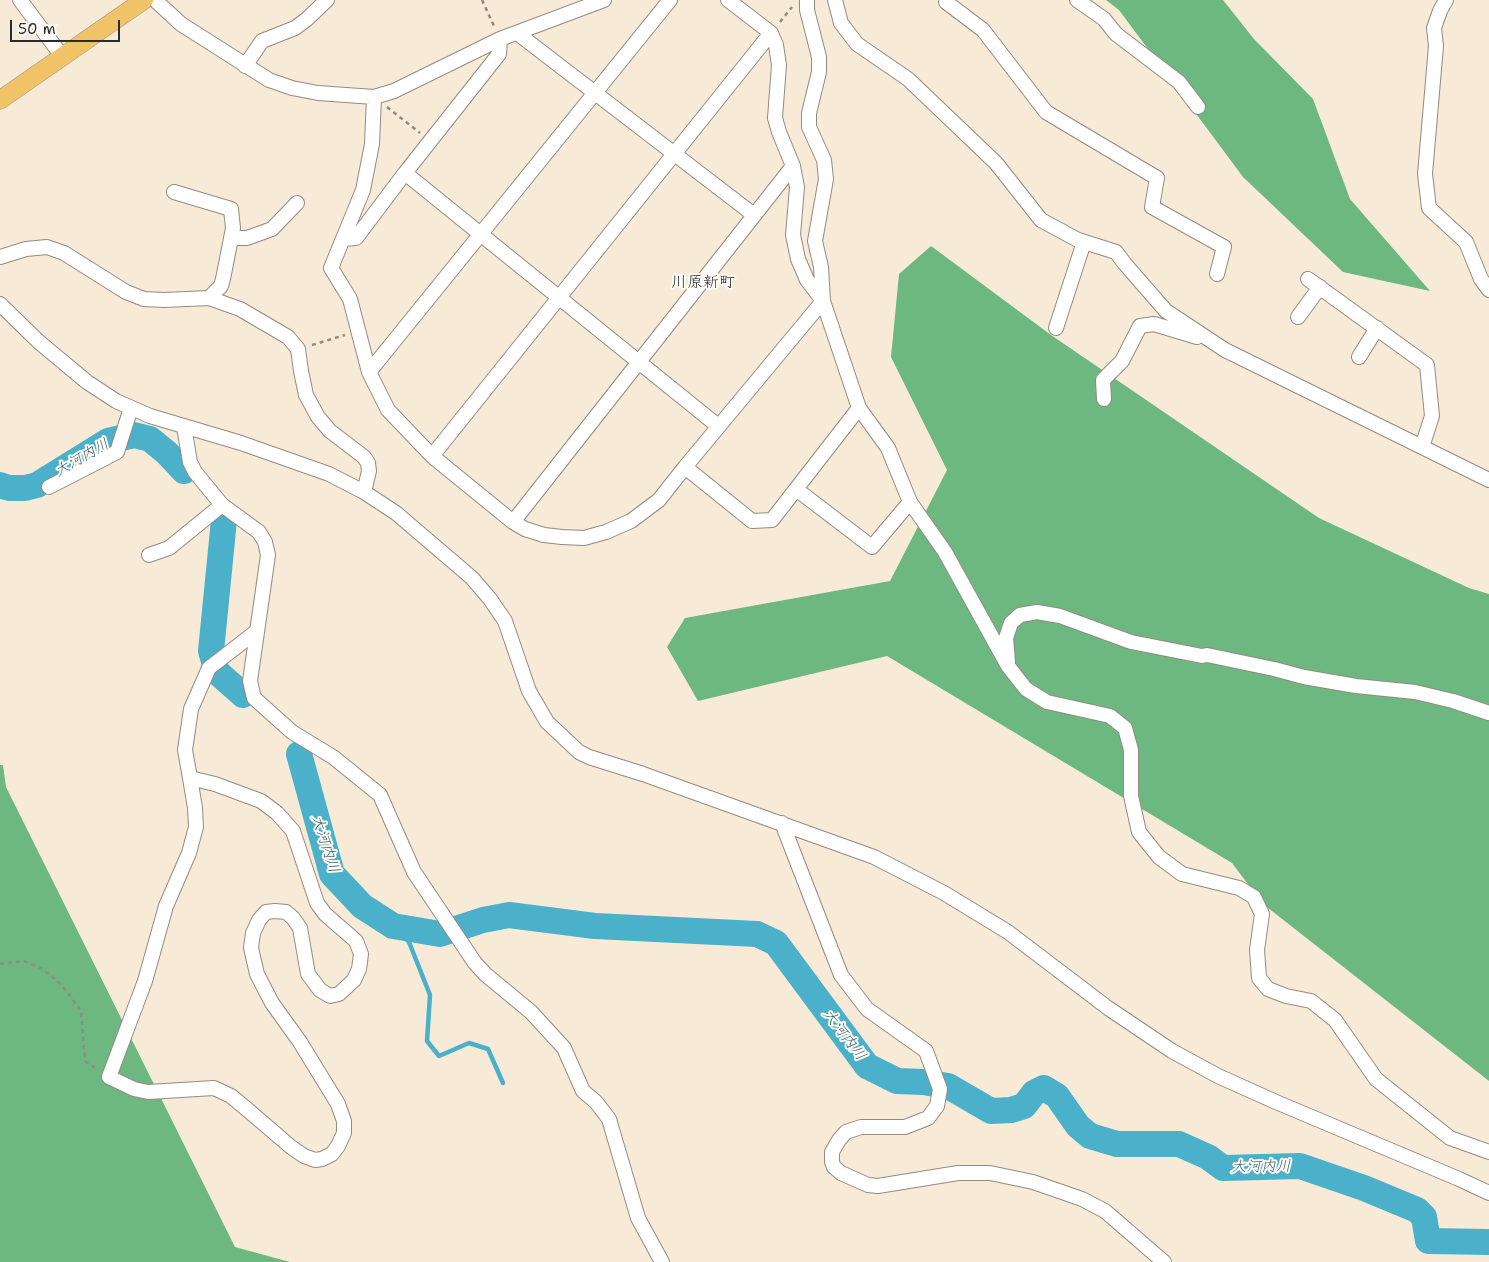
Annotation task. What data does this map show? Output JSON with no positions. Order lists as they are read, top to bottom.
{
  "districts": ["川原新町"],
  "water": ["大河内川"],
  "scale_bar": "50 m"
}
